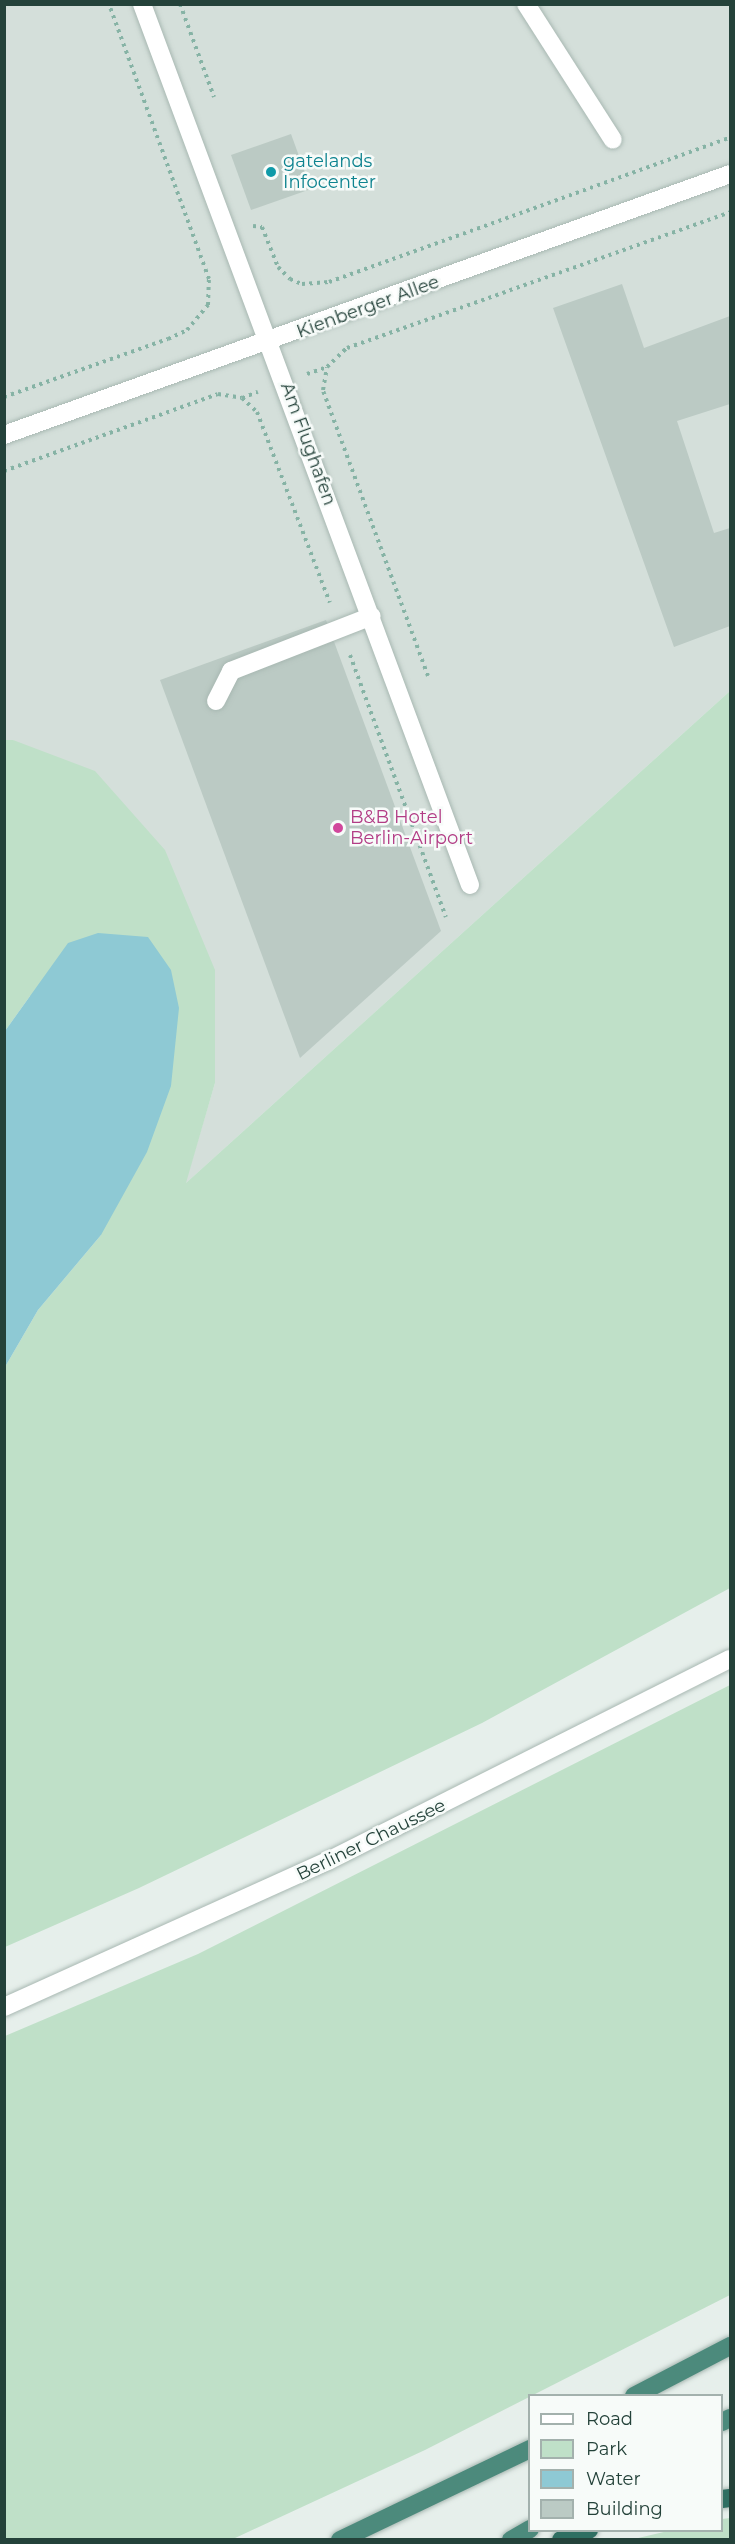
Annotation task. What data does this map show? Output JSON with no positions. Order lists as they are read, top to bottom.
{
  "streets": {
    "street": ["Kienberger Allee", "Am Flughafen", "Berliner Chaussee"]
  },
  "crossings": [
    ["Kienberger Allee", "Am Flughafen"]
  ],
  "places": ["gatelands Infocenter", "B&B Hotel Berlin-Airport"],
  "legend": [
    "Road",
    "Park",
    "Water",
    "Building"
  ]
}
